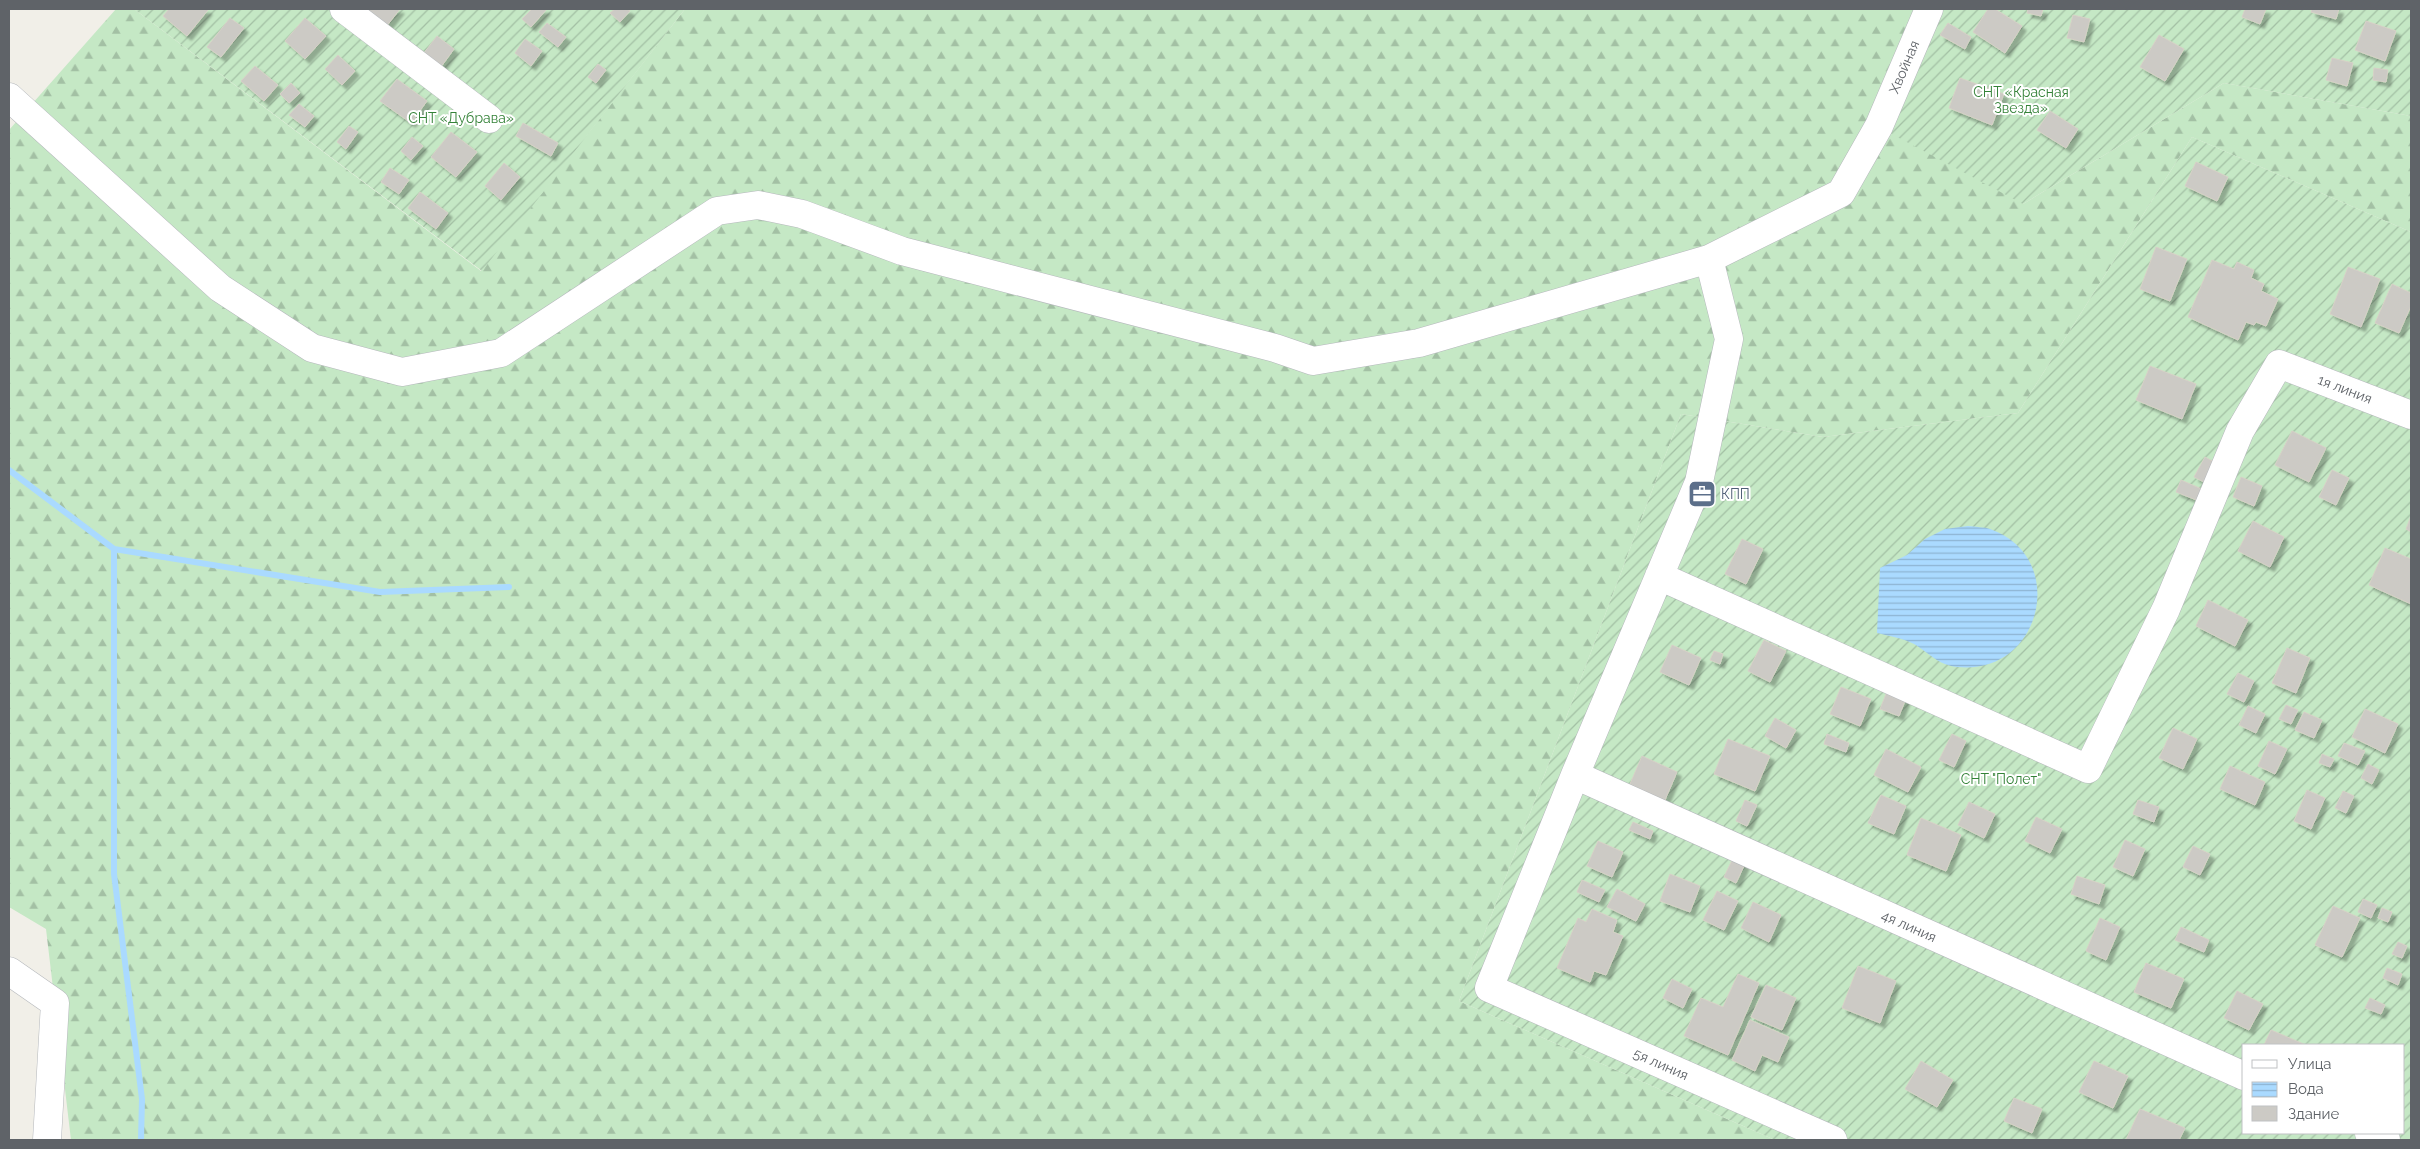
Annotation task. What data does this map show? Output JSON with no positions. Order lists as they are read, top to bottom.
{
  "streets": {
    "street": [
      "Хвойная",
      "1я линия",
      "4я линия",
      "5я линия"
    ]
  },
  "crossings": [
    ["4я линия", "5я линия"]
  ],
  "parks": ["СНТ «Красная Звезда»", "СНТ «Дубрава»", "СНТ \"Полет\""],
  "places": {
    "office": ["КПП"]
  },
  "legend": ["Улица", "Вода", "Здание"]
}
